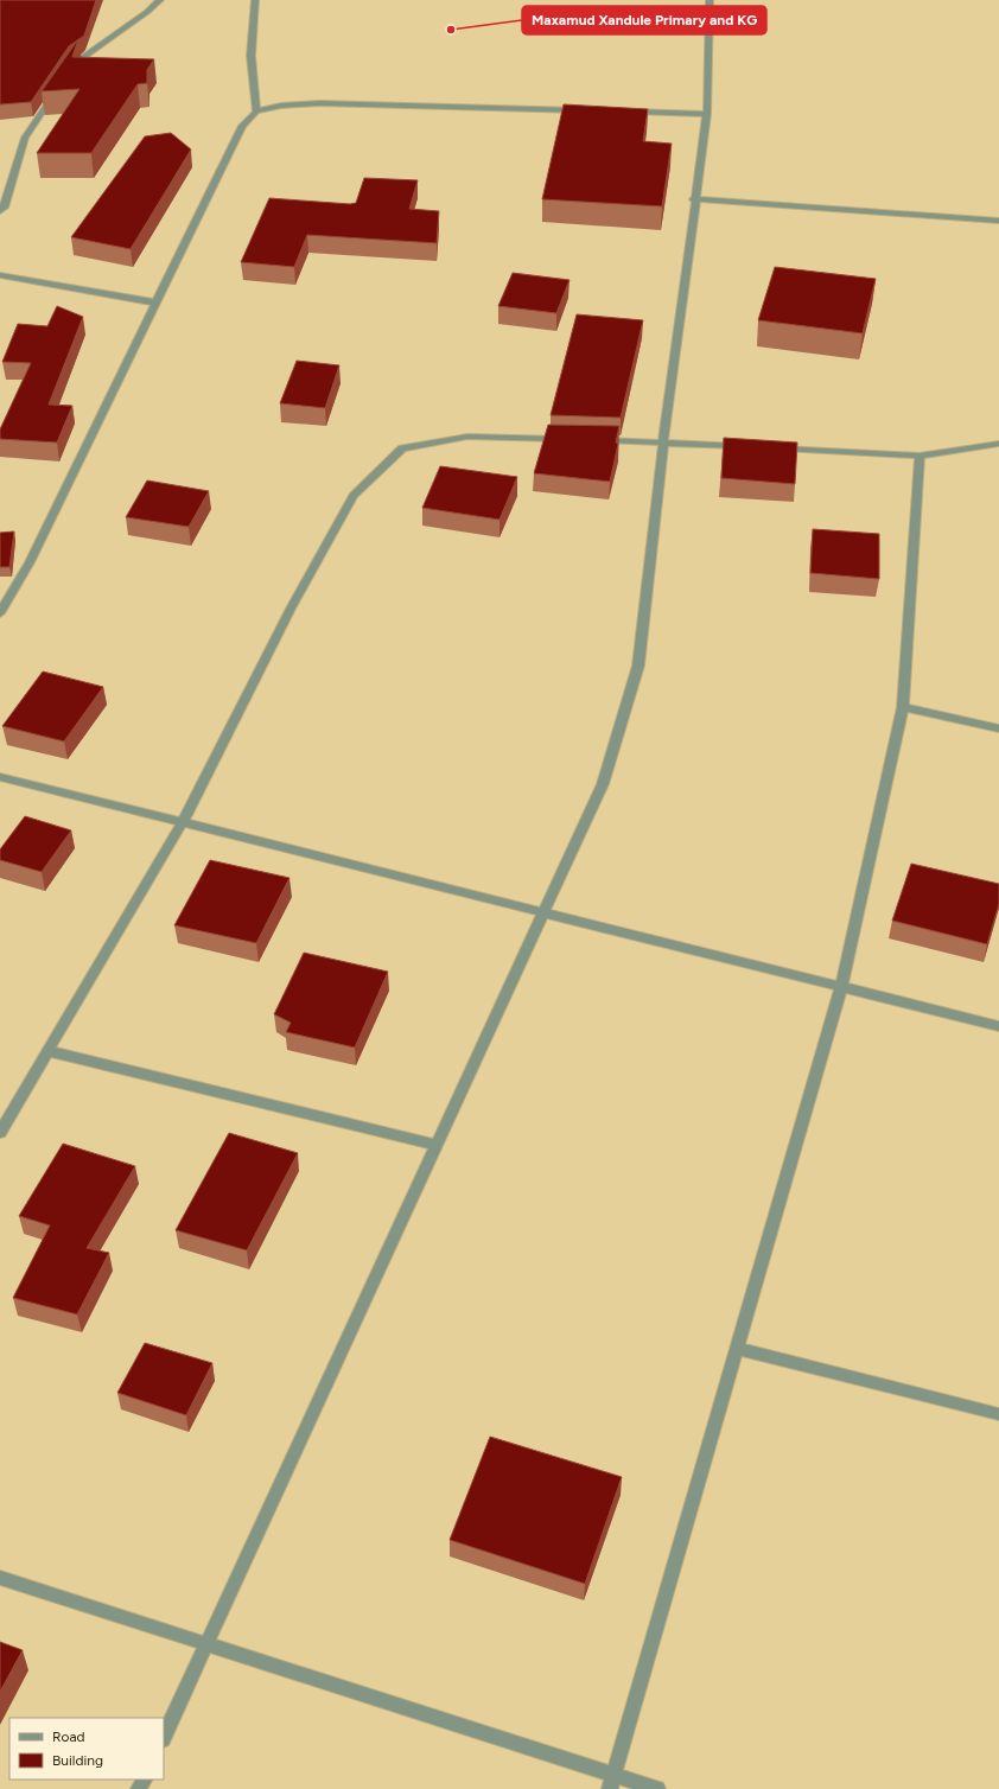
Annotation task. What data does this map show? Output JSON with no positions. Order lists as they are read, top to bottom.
{
  "places": ["Maxamud Xandule Primary and KG"],
  "legend": ["Road", "Building"]
}
